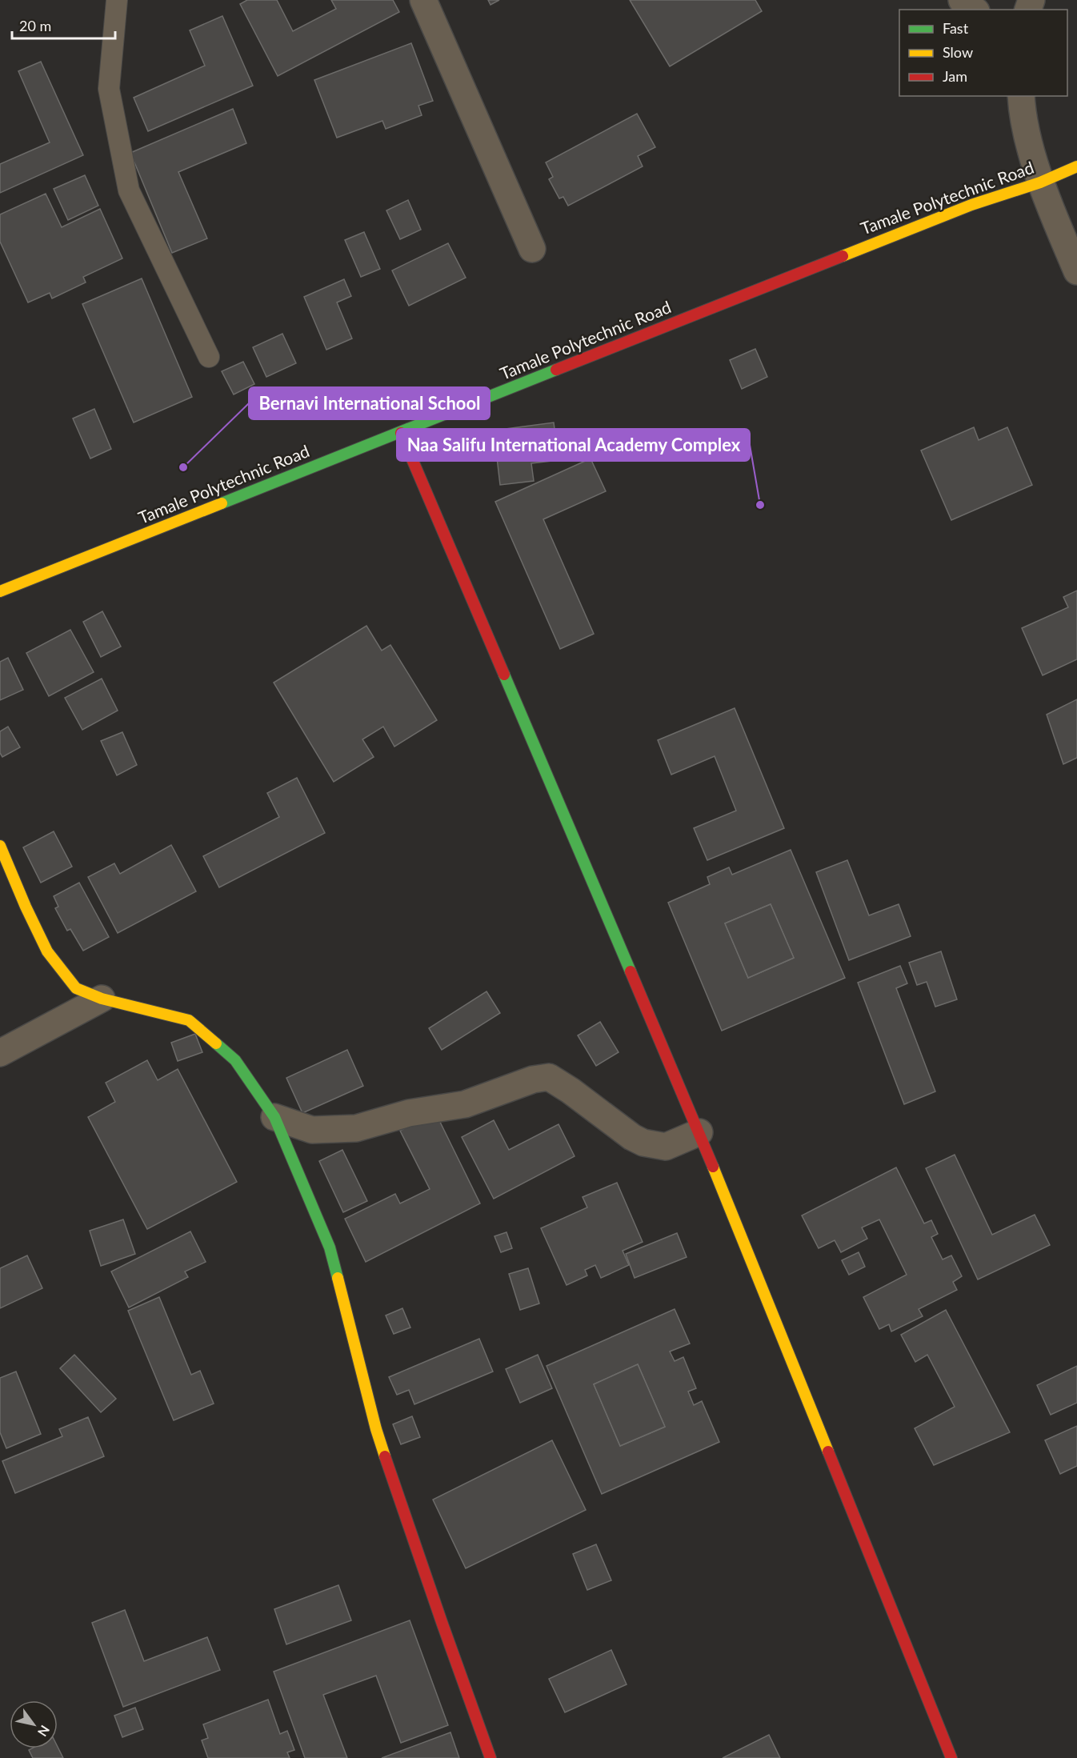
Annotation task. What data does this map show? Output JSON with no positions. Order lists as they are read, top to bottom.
{
  "streets": {
    "street": ["Tamale Polytechnic Road"]
  },
  "places": ["Bernavi International School", "Naa Salifu International Academy Complex"],
  "legend": ["Fast", "Slow", "Jam"],
  "scale_bar": "20 m",
  "north": "bottom right"
}
